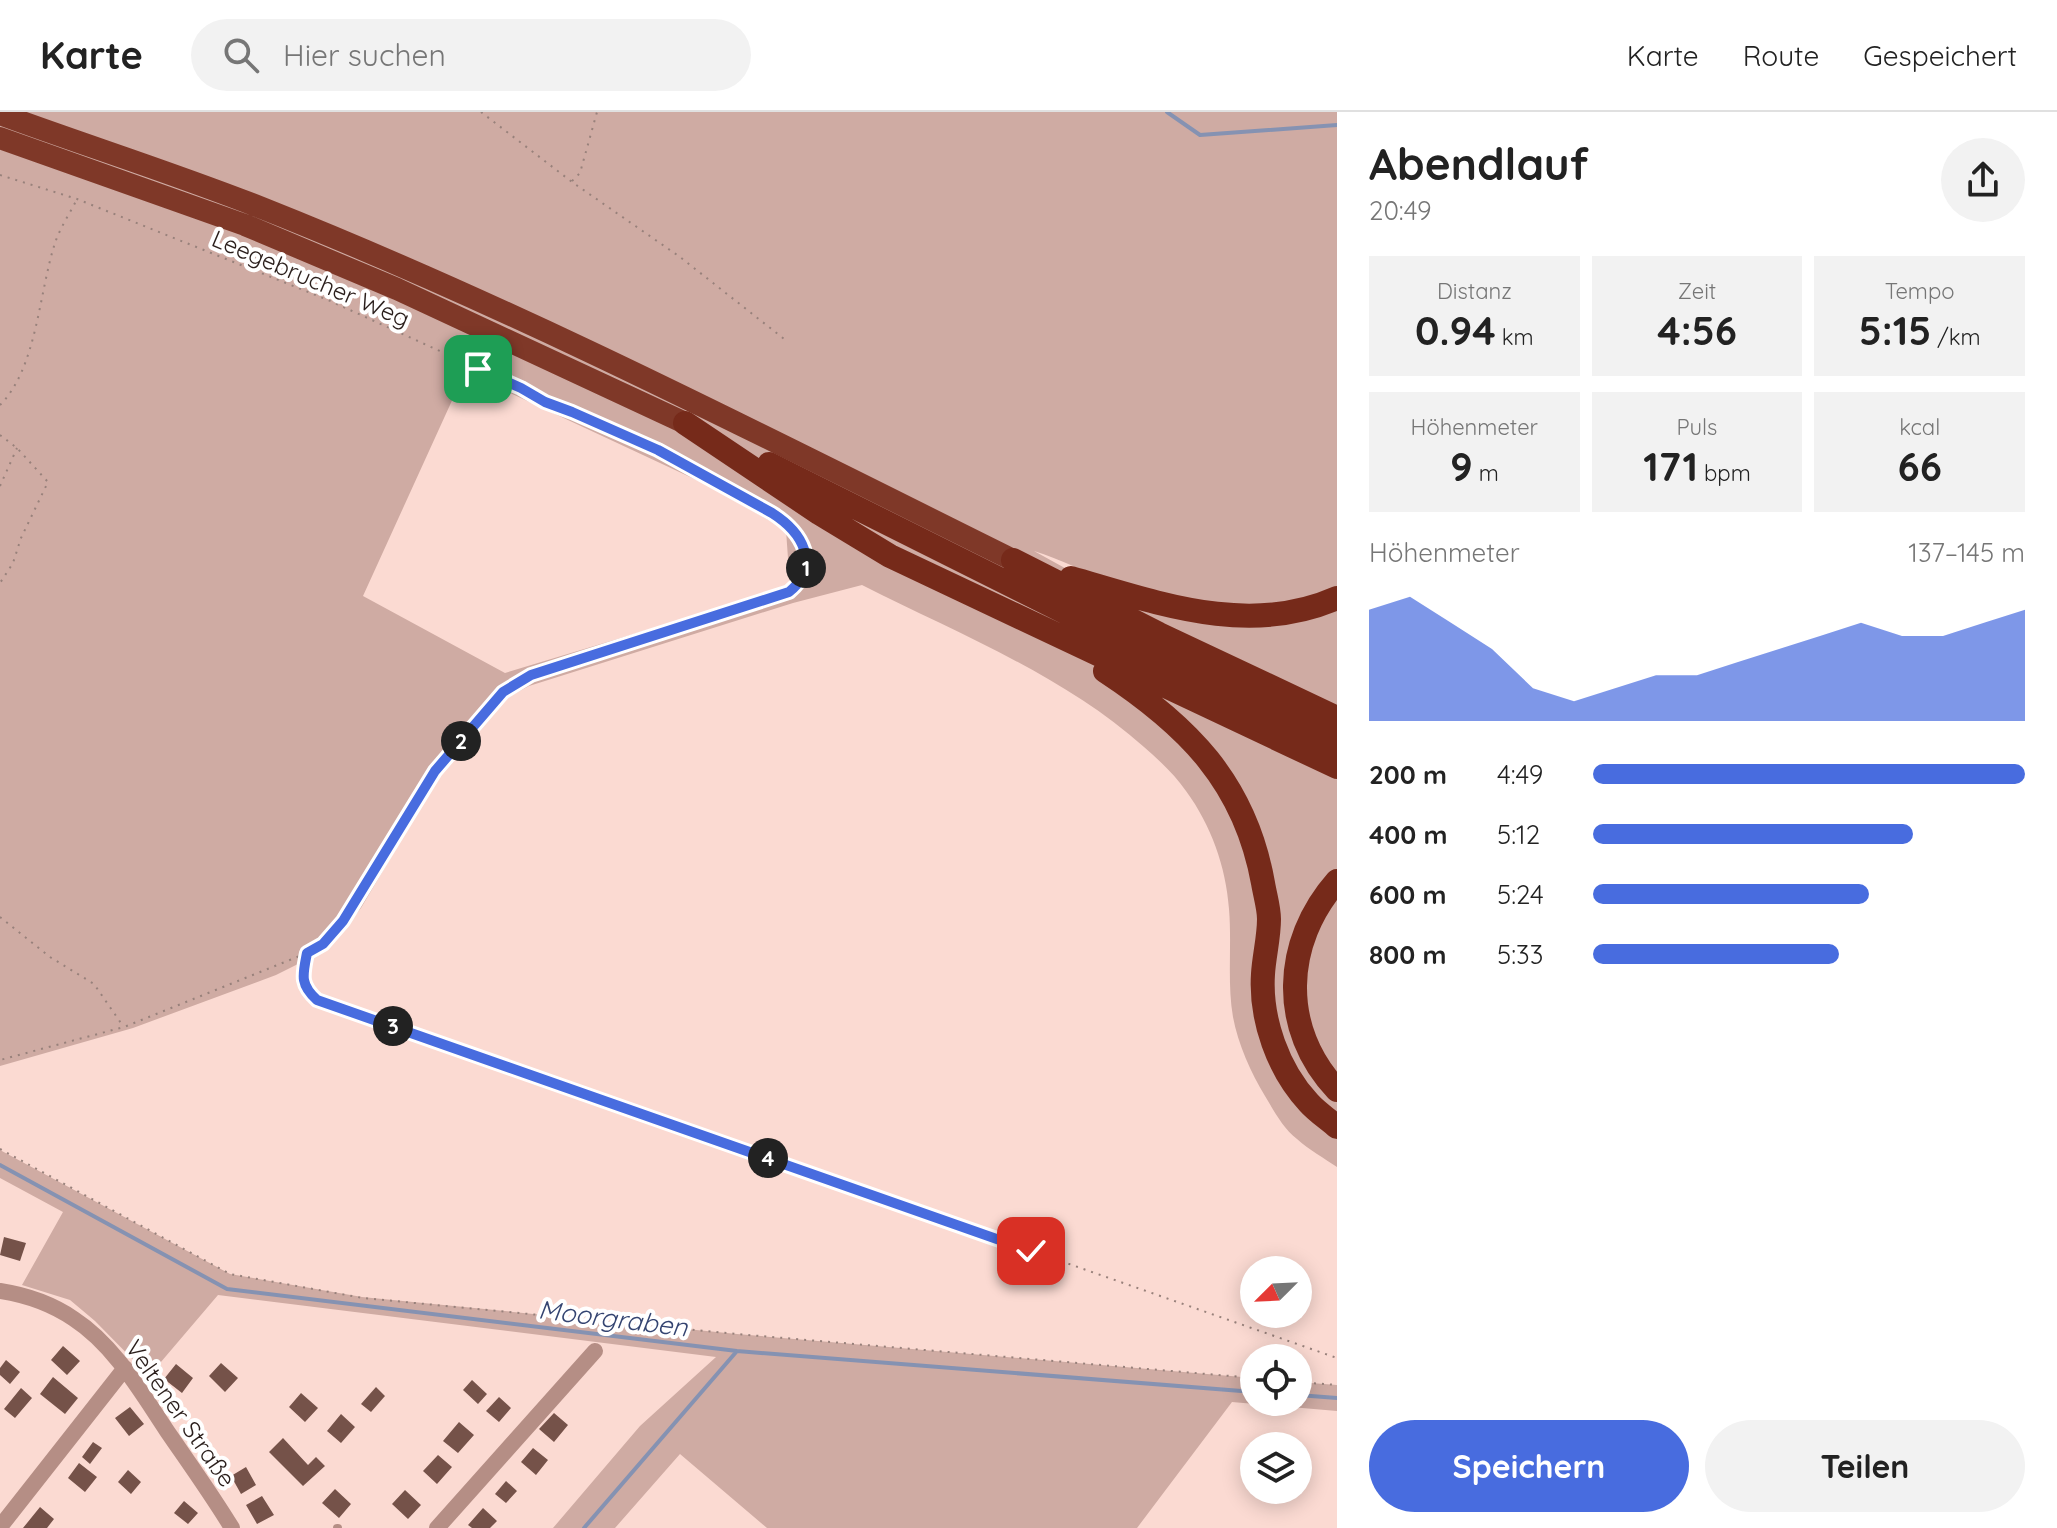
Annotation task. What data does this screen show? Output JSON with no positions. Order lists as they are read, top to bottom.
{
  "streets": {
    "street": ["Veltener Straße"],
    "path": ["Leegebrucher Weg"]
  },
  "water": ["Moorgraben"],
  "north": "bottom left",
  "page": {
    "header": "Karte",
    "search": "Hier suchen",
    "nav": ["Karte", "Route", "Gespeichert"],
    "heading": ["Abendlauf", "20:49"],
    "stats": [
      ["Distanz", "0.94 km"],
      ["Zeit", "4:56"],
      ["Tempo", "5:15 /km"],
      ["Höhenmeter", "9 m"],
      ["Puls", "171 bpm"],
      ["kcal", "66"]
    ],
    "chart": ["Höhenmeter", "137–145 m"],
    "pins": [
      "1",
      "2",
      "3",
      "4"
    ],
    "list": [
      {
        "name": "200 m",
        "note": "4:49"
      },
      {
        "name": "400 m",
        "note": "5:12"
      },
      {
        "name": "600 m",
        "note": "5:24"
      },
      {
        "name": "800 m",
        "note": "5:33"
      }
    ],
    "buttons": ["Speichern", "Teilen"]
  }
}
